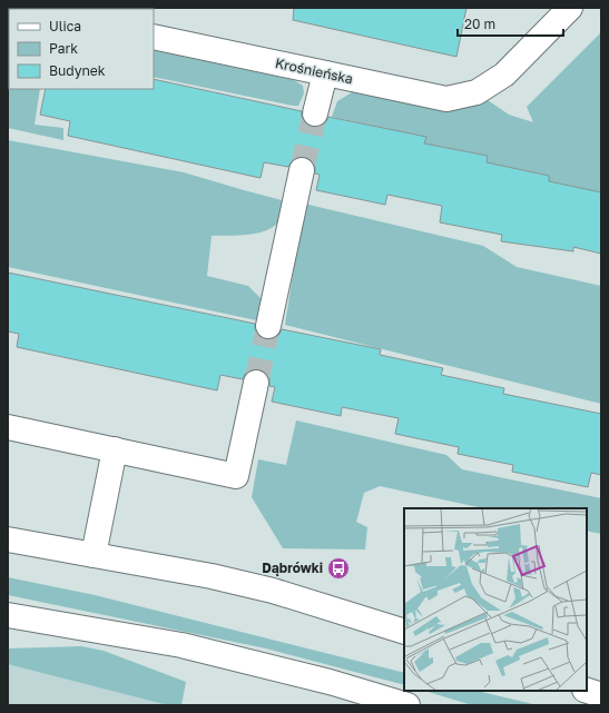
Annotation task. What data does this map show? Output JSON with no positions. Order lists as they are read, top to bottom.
{
  "streets": {
    "street": ["Krośnieńska"]
  },
  "places": {
    "bus stop": ["Dąbrówki"]
  },
  "legend": ["Ulica", "Park", "Budynek"],
  "scale_bar": "20 m"
}
